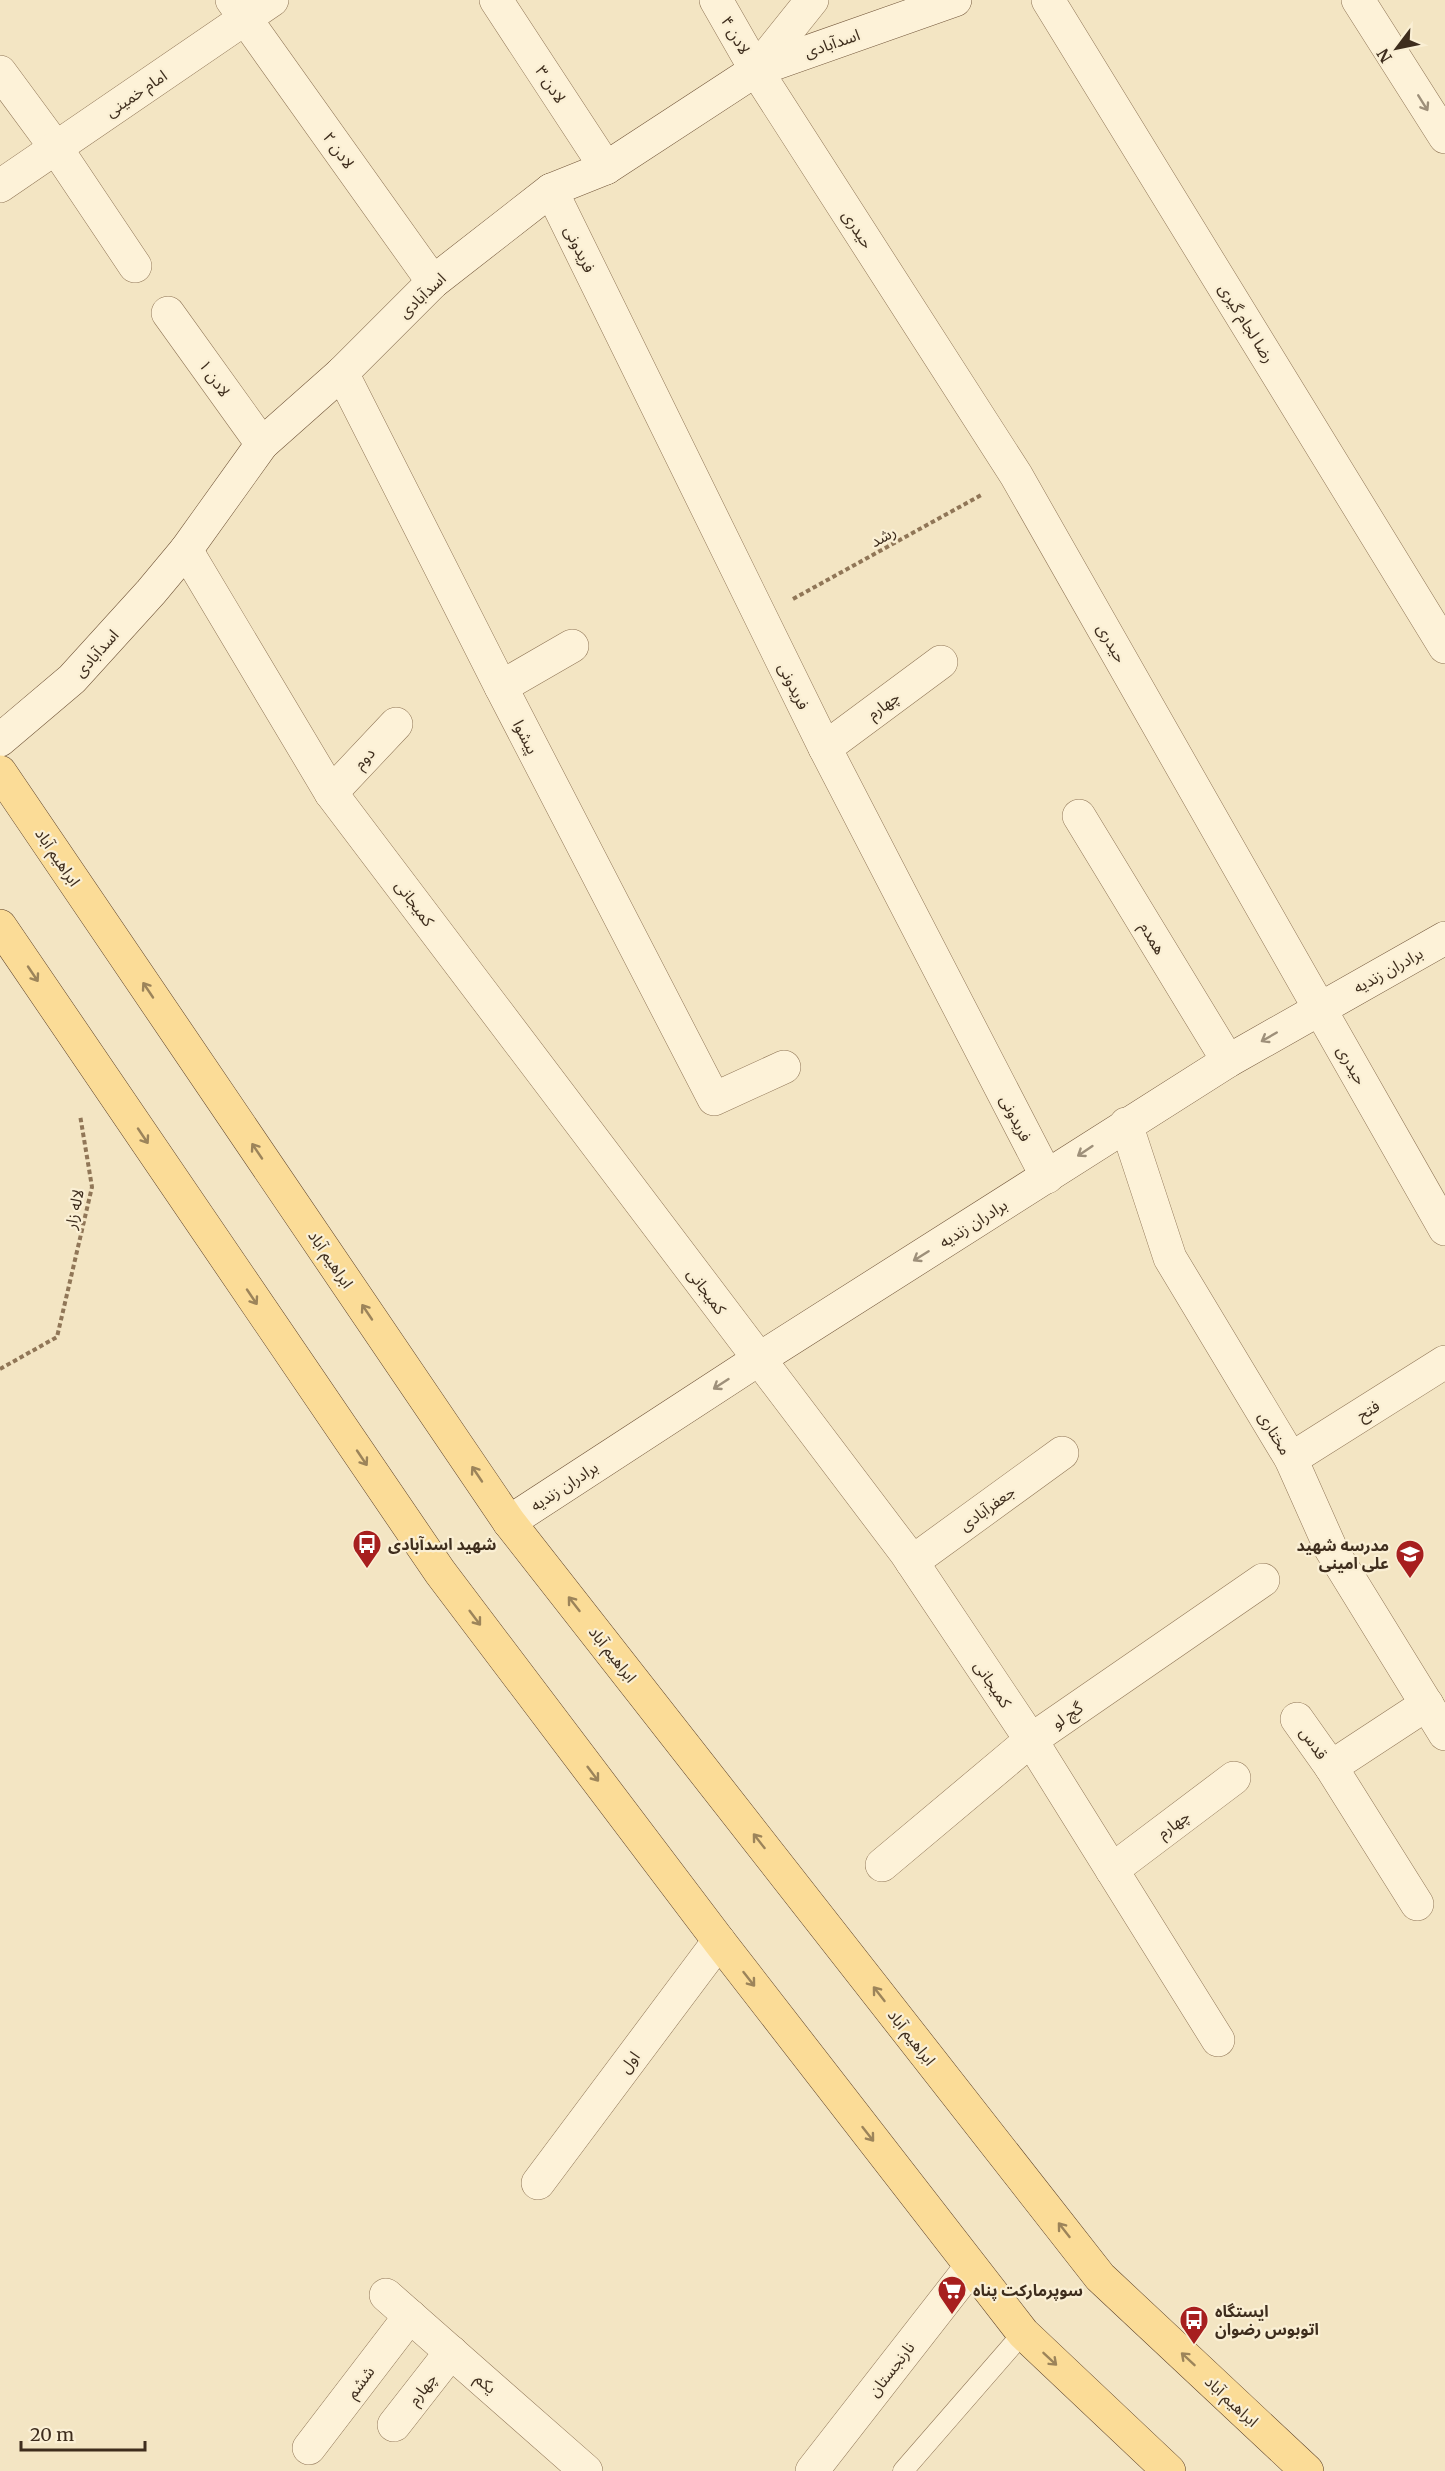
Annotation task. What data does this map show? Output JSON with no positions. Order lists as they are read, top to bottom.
{
  "streets": {
    "main road": ["ابراهیم آباد"],
    "street": [
      "لادن ۴",
      "اسدآبادی",
      "لادن ۳",
      "امام خمینی",
      "لادن ۲",
      "حیدری",
      "فریدونی",
      "رضا لجام گیری",
      "لادن ۱",
      "چهارم",
      "پیشوا",
      "دوم",
      "کمیجانی",
      "همدم",
      "برادران زندیه",
      "فتح",
      "مختاری",
      "جعفرآبادی",
      "گچ لو",
      "قدس",
      "اول",
      "نارنجستان",
      "ششم",
      "یکم"
    ],
    "path": ["رشد", "لاله زار"]
  },
  "crossings": [
    ["لادن ۴", "اسدآبادی"],
    ["لادن ۴", "حیدری"],
    ["اسدآبادی", "لادن ۳"],
    ["اسدآبادی", "لادن ۲"],
    ["اسدآبادی", "حیدری"],
    ["اسدآبادی", "فریدونی"],
    ["اسدآبادی", "لادن ۱"],
    ["اسدآبادی", "پیشوا"],
    ["اسدآبادی", "کمیجانی"],
    ["امام خمینی", "لادن ۲"],
    ["حیدری", "رشد"],
    ["حیدری", "برادران زندیه"],
    ["فریدونی", "رشد"],
    ["فریدونی", "چهارم"],
    ["فریدونی", "برادران زندیه"],
    ["چهارم", "کمیجانی"],
    ["چهارم", "یکم"],
    ["دوم", "کمیجانی"],
    ["ابراهیم آباد", "برادران زندیه"],
    ["کمیجانی", "برادران زندیه"],
    ["کمیجانی", "جعفرآبادی"],
    ["کمیجانی", "گچ لو"],
    ["همدم", "برادران زندیه"],
    ["برادران زندیه", "مختاری"],
    ["فتح", "مختاری"],
    ["ششم", "یکم"]
  ],
  "one_way": ["برادران زندیه"],
  "places": {
    "bus stop": ["شهید اسدآبادی", "ایستگاه اتوبوس رضوان"],
    "school or university": ["مدرسه شهید علی امینی"],
    "supermarket": ["سوپرمارکت پناه"]
  },
  "scale_bar": "20 m",
  "north": "bottom left"
}
